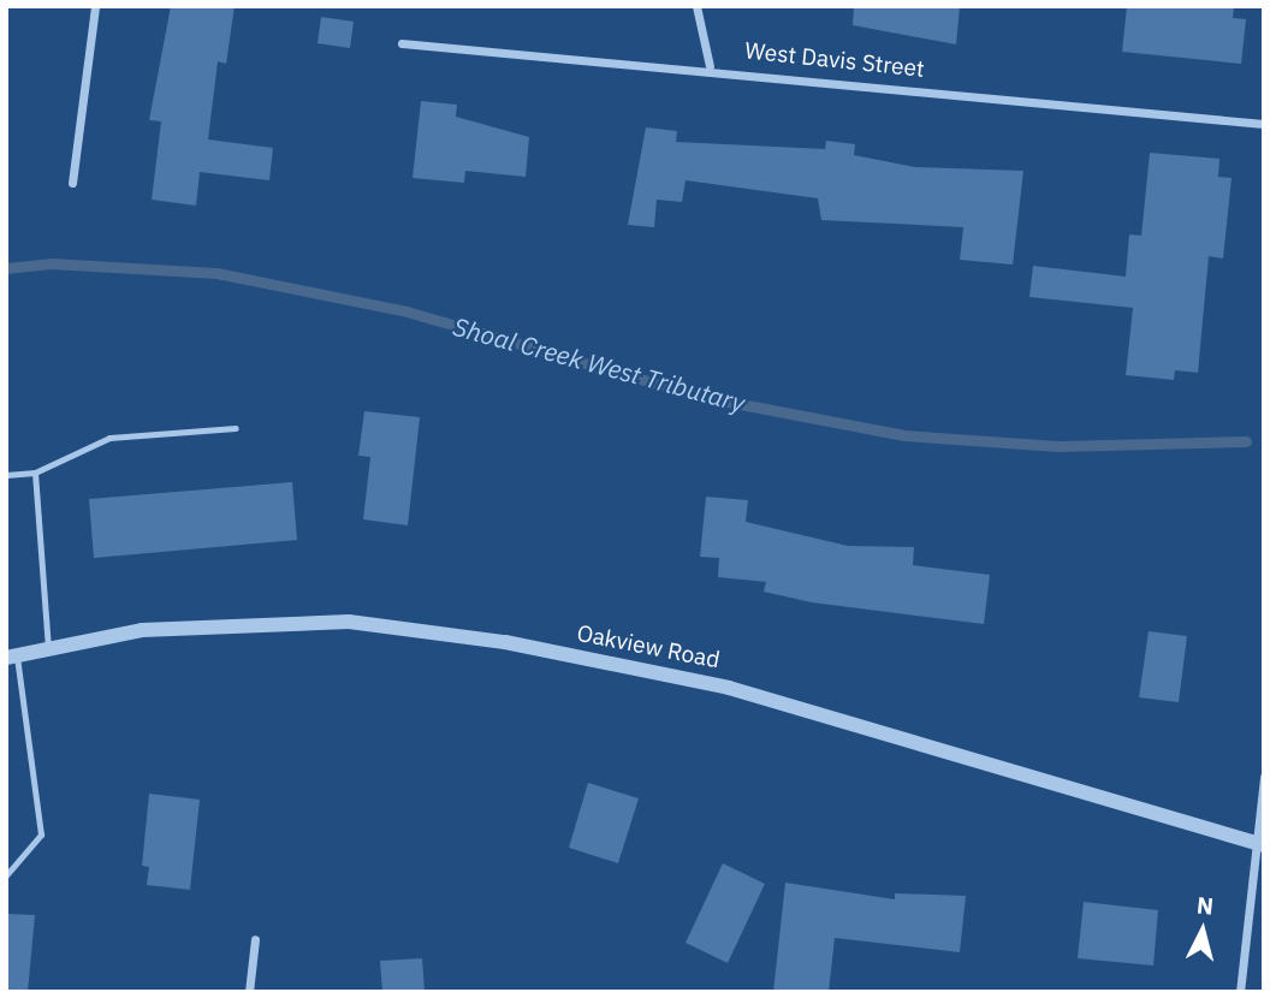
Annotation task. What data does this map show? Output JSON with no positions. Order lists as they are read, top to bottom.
{
  "streets": {
    "street": ["West Davis Street", "Oakview Road"]
  },
  "water": ["Shoal Creek West Tributary"],
  "north": "top"
}
